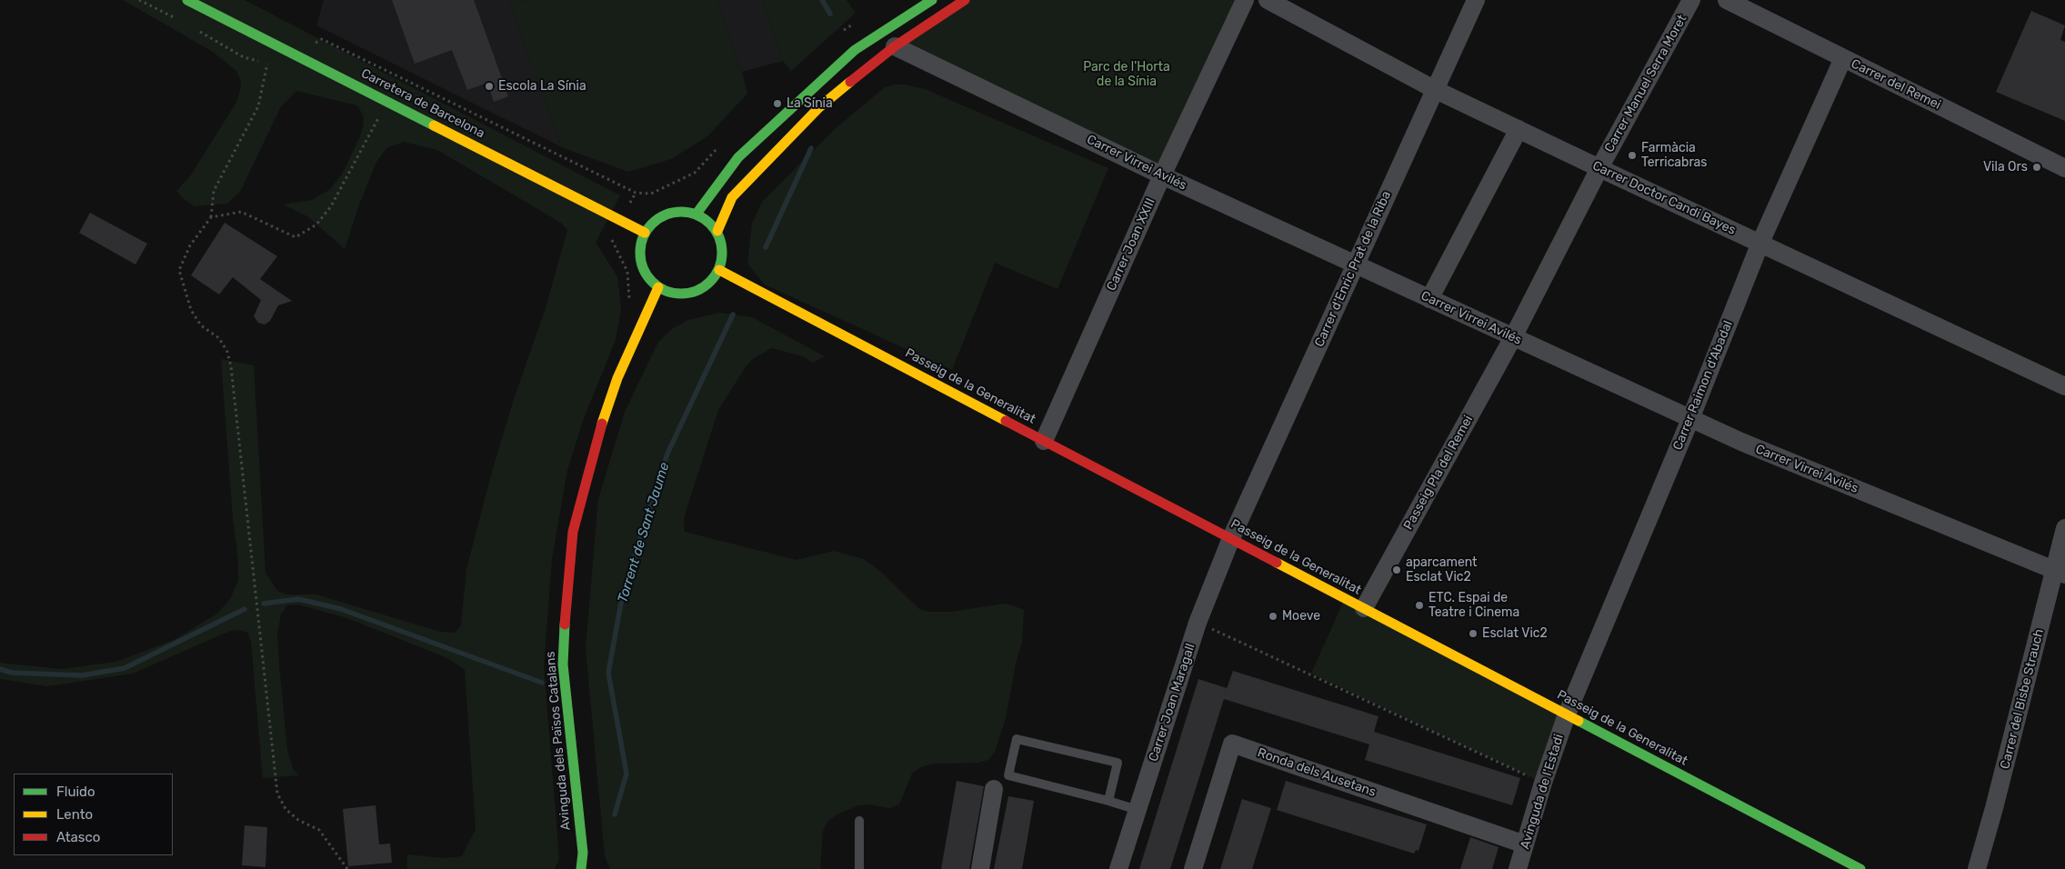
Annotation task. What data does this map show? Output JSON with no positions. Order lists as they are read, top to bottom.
{
  "streets": {
    "street": [
      "Carrer Manuel Serra Moret",
      "Carrer del Remei",
      "Carretera de Barcelona",
      "Carrer Virrei Avilés",
      "Carrer Doctor Candi Bayes",
      "Carrer Joan XXIII",
      "Carrer d'Enric Prat de la Riba",
      "Carrer Raimon d'Abadal",
      "Passeig de la Generalitat",
      "Passeig Pla del Remei",
      "Carrer del Bisbe Strauch",
      "Carrer Joan Maragall",
      "Avinguda dels Països Catalans",
      "Ronda dels Ausetans",
      "Avinguda de l'Estadi"
    ]
  },
  "crossings": [
    ["Carrer Manuel Serra Moret", "Carrer Virrei Avilés"],
    ["Carrer Manuel Serra Moret", "Carrer Doctor Candi Bayes"],
    ["Carrer Manuel Serra Moret", "Passeig Pla del Remei"],
    ["Carrer del Remei", "Carrer Raimon d'Abadal"],
    ["Carretera de Barcelona", "Passeig de la Generalitat"],
    ["Carretera de Barcelona", "Avinguda dels Països Catalans"],
    ["Carrer Virrei Avilés", "Carrer Joan XXIII"],
    ["Carrer Virrei Avilés", "Carrer d'Enric Prat de la Riba"],
    ["Carrer Virrei Avilés", "Carrer Raimon d'Abadal"],
    ["Carrer Virrei Avilés", "Passeig Pla del Remei"],
    ["Carrer Virrei Avilés", "Carrer del Bisbe Strauch"],
    ["Carrer Doctor Candi Bayes", "Carrer d'Enric Prat de la Riba"],
    ["Carrer Doctor Candi Bayes", "Carrer Raimon d'Abadal"],
    ["Carrer Joan XXIII", "Passeig de la Generalitat"],
    ["Carrer d'Enric Prat de la Riba", "Passeig de la Generalitat"],
    ["Carrer d'Enric Prat de la Riba", "Carrer Joan Maragall"],
    ["Carrer Raimon d'Abadal", "Passeig de la Generalitat"],
    ["Carrer Raimon d'Abadal", "Avinguda de l'Estadi"],
    ["Passeig de la Generalitat", "Passeig Pla del Remei"],
    ["Passeig de la Generalitat", "Carrer Joan Maragall"],
    ["Passeig de la Generalitat", "Avinguda dels Països Catalans"],
    ["Passeig de la Generalitat", "Avinguda de l'Estadi"],
    ["Ronda dels Ausetans", "Avinguda de l'Estadi"]
  ],
  "water": ["Torrent de Sant Jaume"],
  "parks": ["Parc de l'Horta de la Sínia"],
  "places": [
    "Escola La Sínia",
    "La Sínia",
    "Farmàcia Terricabras",
    "Vila Ors",
    "aparcament Esclat Vic2",
    "ETC. Espai de Teatre i Cinema",
    "Moeve",
    "Esclat Vic2"
  ],
  "legend": ["Fluido", "Lento", "Atasco"]
}
